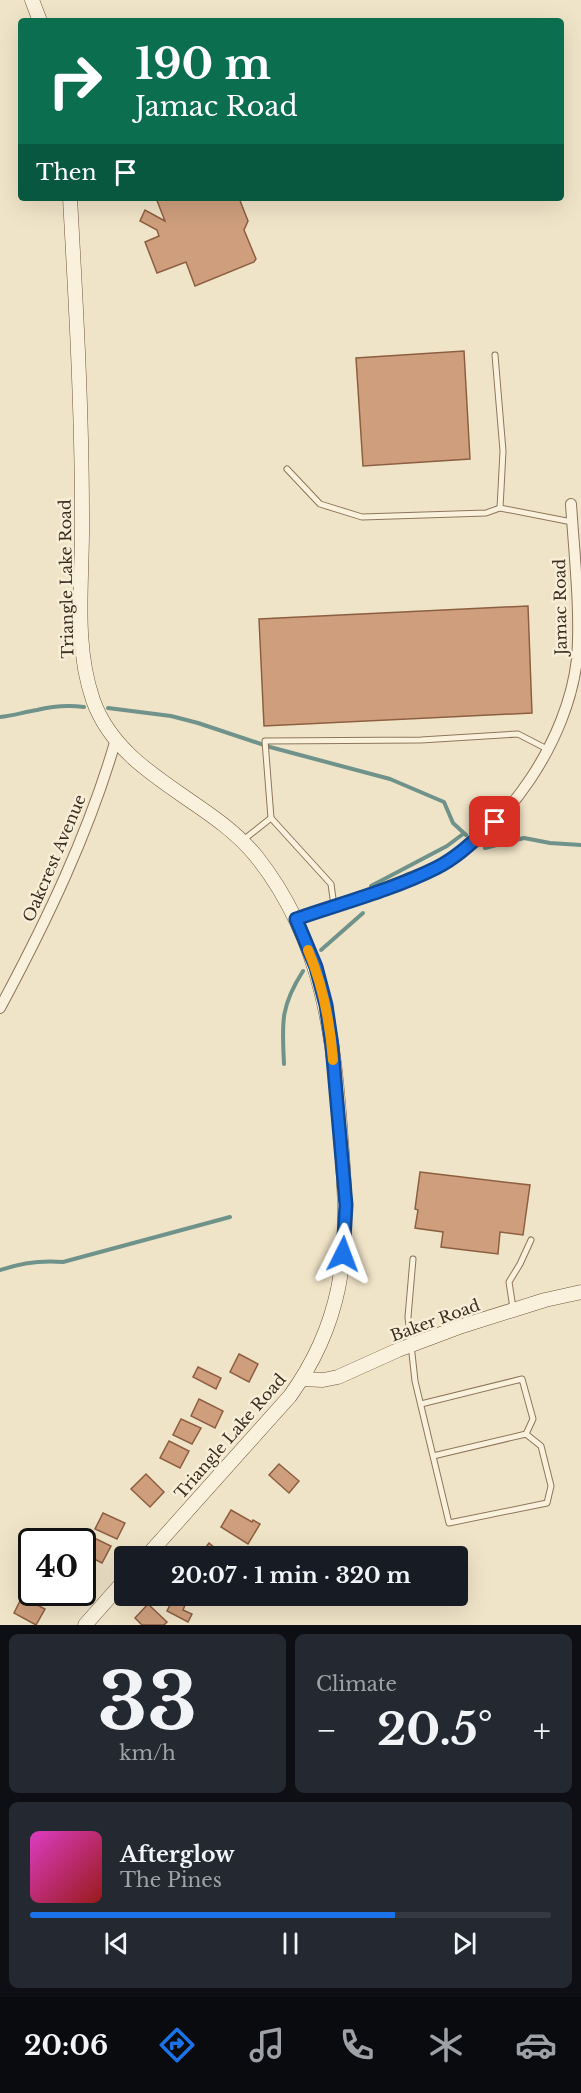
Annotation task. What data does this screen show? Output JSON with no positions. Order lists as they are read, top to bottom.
{
  "streets": {
    "street": [
      "Triangle Lake Road",
      "Jamac Road",
      "Oakcrest Avenue",
      "Baker Road"
    ]
  },
  "crossings": [
    ["Triangle Lake Road", "Jamac Road"],
    ["Triangle Lake Road", "Oakcrest Avenue"],
    ["Triangle Lake Road", "Baker Road"]
  ],
  "page": {
    "turn": ["190 m", "Jamac Road"],
    "then": "Then",
    "limit": "40",
    "trip": "20:07 · 1 min · 320 m",
    "tile": [
      ["33", "km/h"],
      "Climate"
    ],
    "heat": ["−", "20.5°", "+"],
    "song": ["Afterglow", "The Pines"],
    "tabs": "20:06"
  }
}
